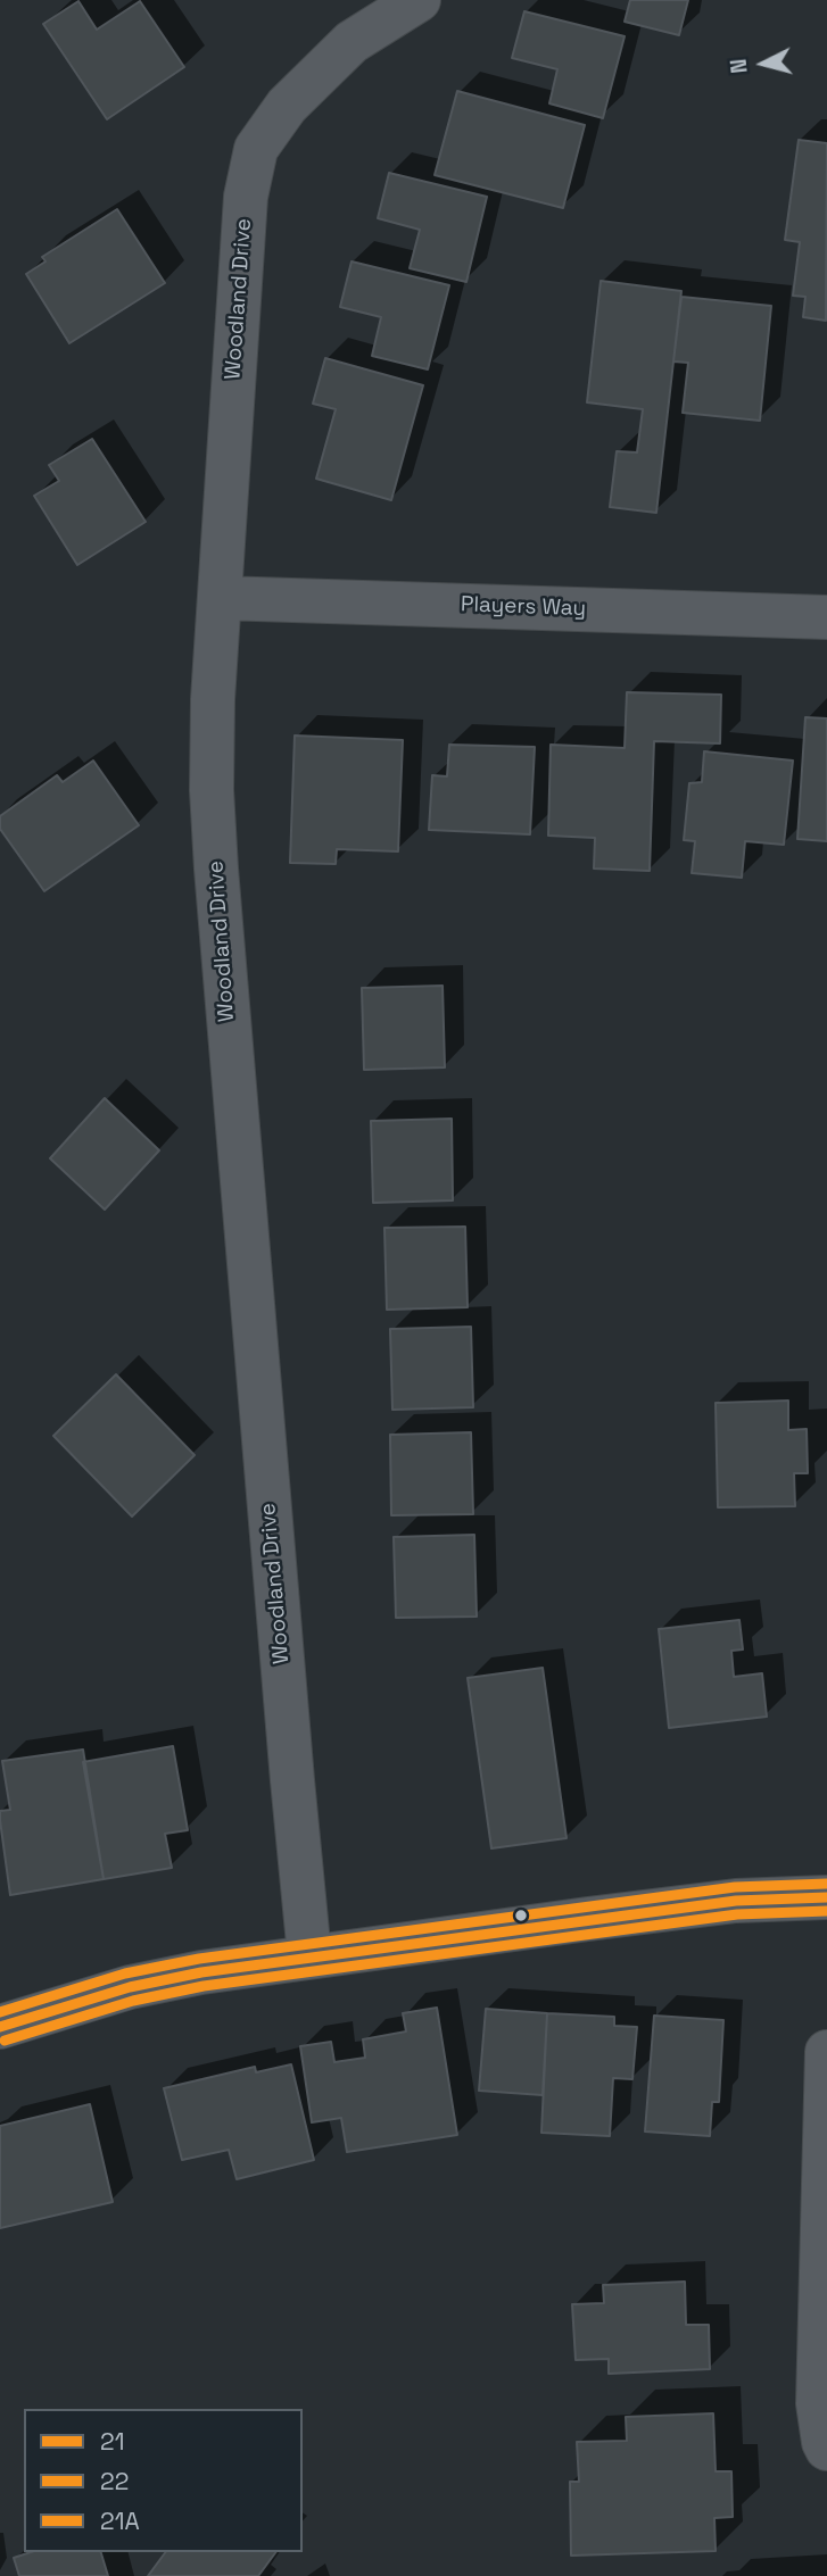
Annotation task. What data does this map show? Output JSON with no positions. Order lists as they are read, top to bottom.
{
  "streets": {
    "street": ["Woodland Drive", "Players Way"]
  },
  "crossings": [
    ["Woodland Drive", "Players Way"]
  ],
  "lines": ["transit line 21A", "transit line 21", "transit line 22"],
  "legend": ["21", "22", "21A"],
  "north": "left"
}
